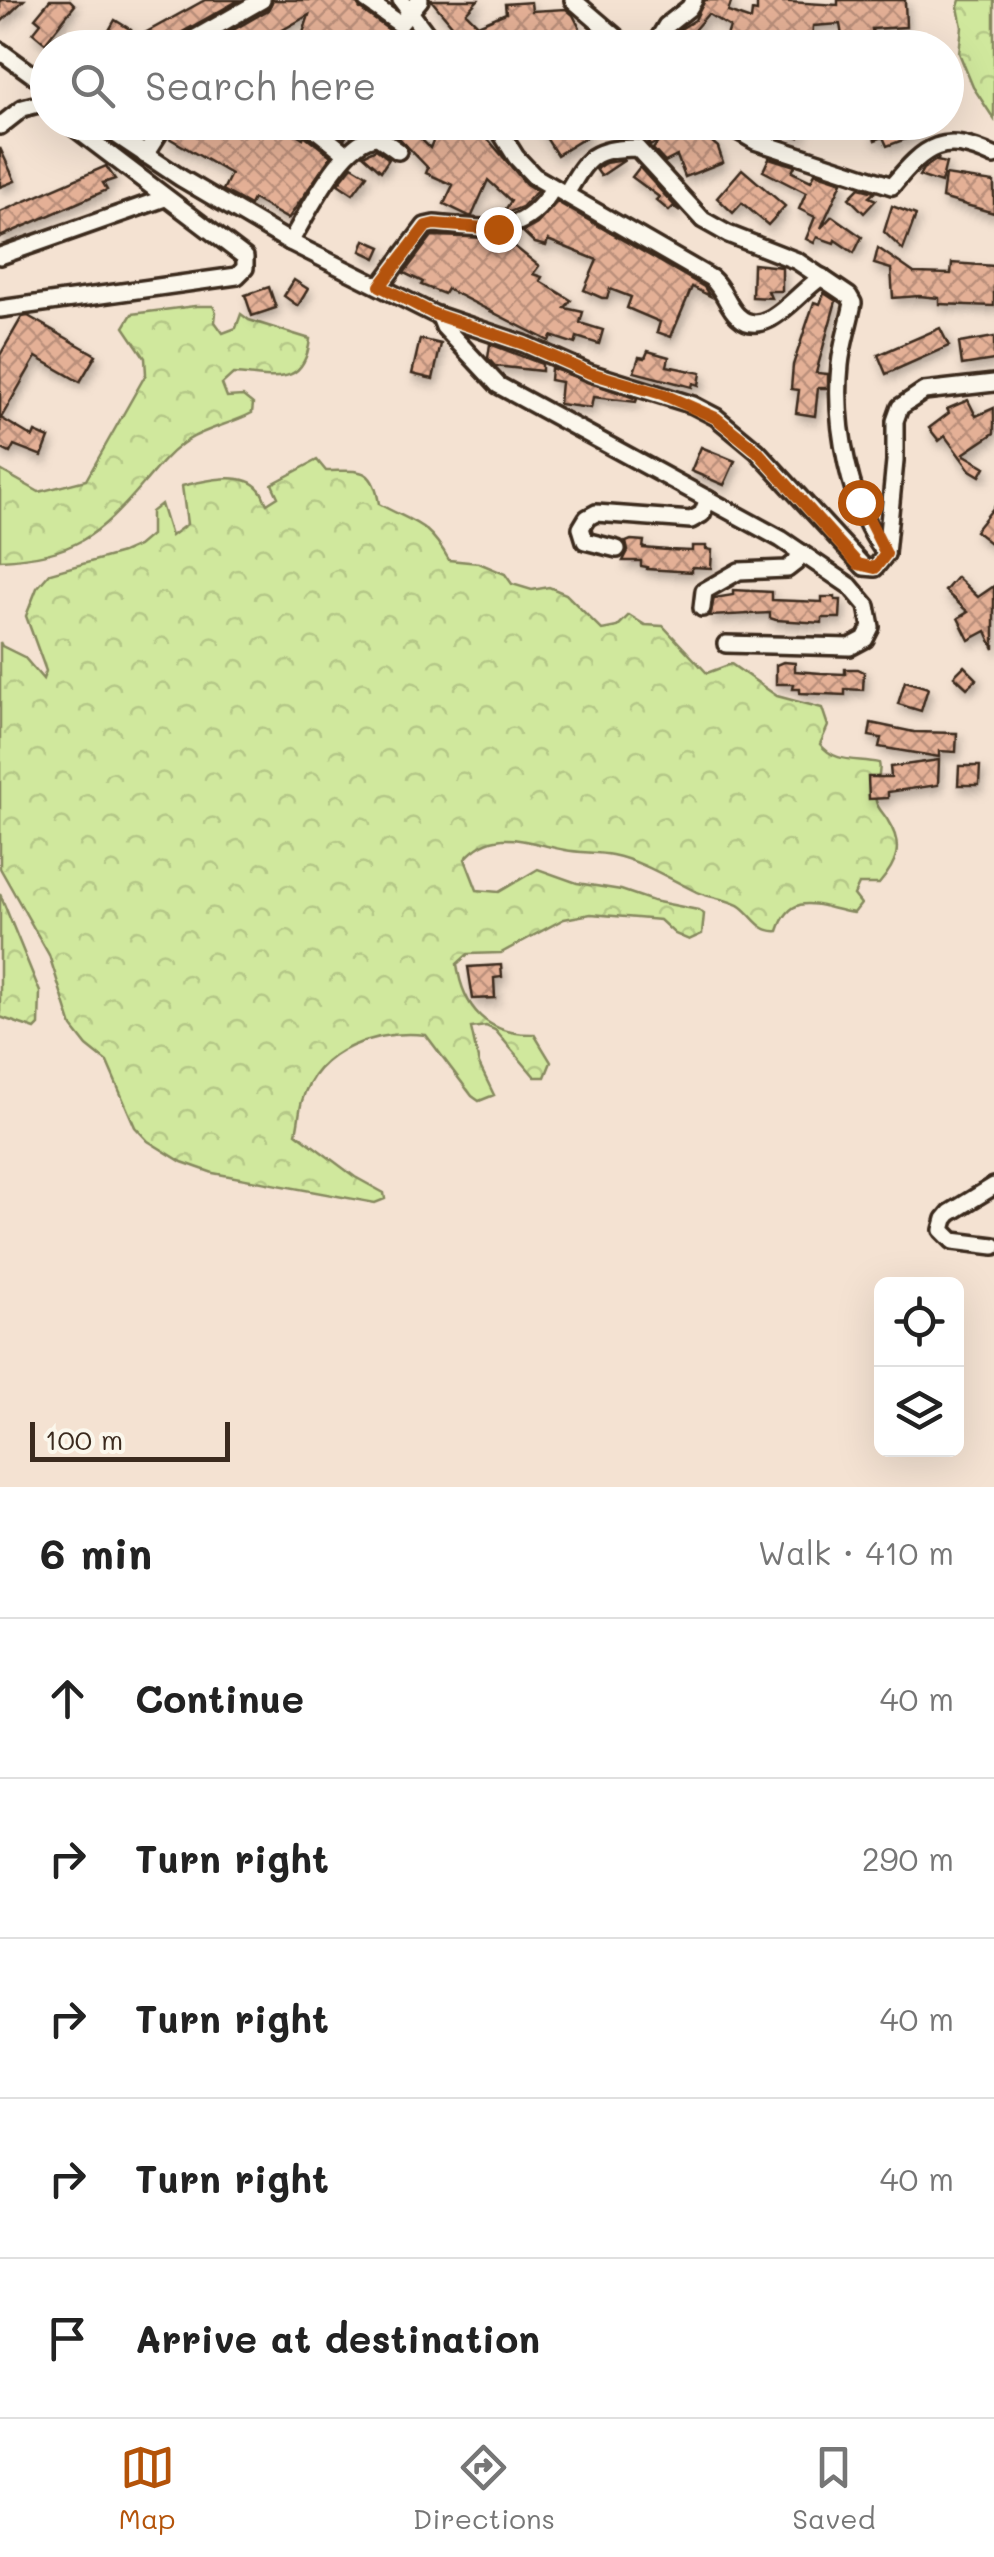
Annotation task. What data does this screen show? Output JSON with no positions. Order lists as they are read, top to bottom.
{
  "scale_bar": "100 m",
  "page": {
    "search": "Search here",
    "scale": "100 m",
    "heading": ["6 min", "Walk · 410 m"],
    "list": [
      ["Continue", "40 m"],
      ["Turn right", "290 m"],
      ["Turn right", "40 m"],
      ["Turn right", "40 m"],
      "Arrive at destination"
    ],
    "nav": ["Map", "Directions", "Saved"]
  }
}
